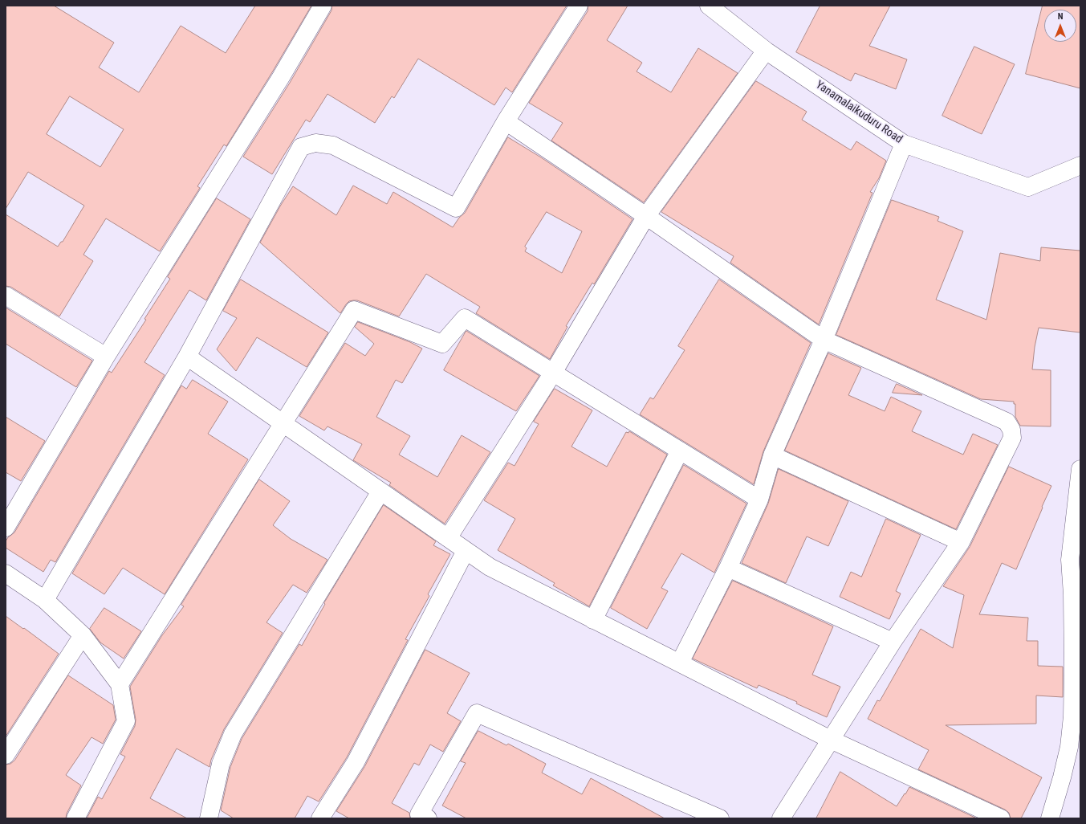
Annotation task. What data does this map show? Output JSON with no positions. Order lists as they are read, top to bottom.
{
  "streets": {
    "street": ["Yanamalaikuduru Road"]
  },
  "north": "top"
}
